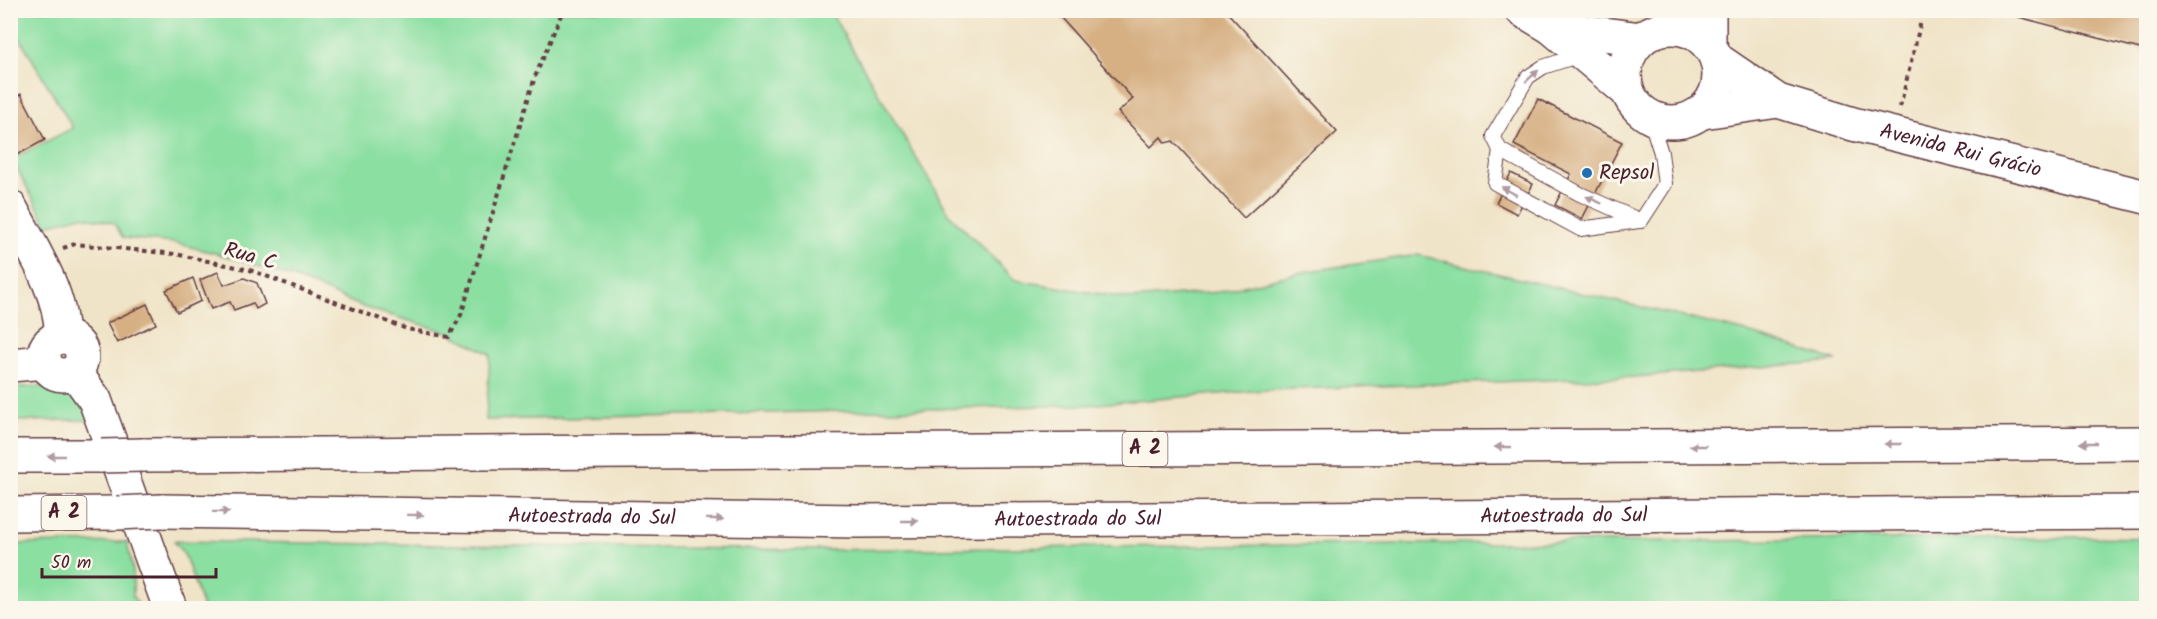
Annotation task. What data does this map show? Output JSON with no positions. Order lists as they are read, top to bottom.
{
  "streets": {
    "main road": ["Avenida Rui Grácio", "A 2", "Autoestrada do Sul"],
    "path": ["Rua C"]
  },
  "places": ["Repsol"],
  "scale_bar": "50 m"
}
